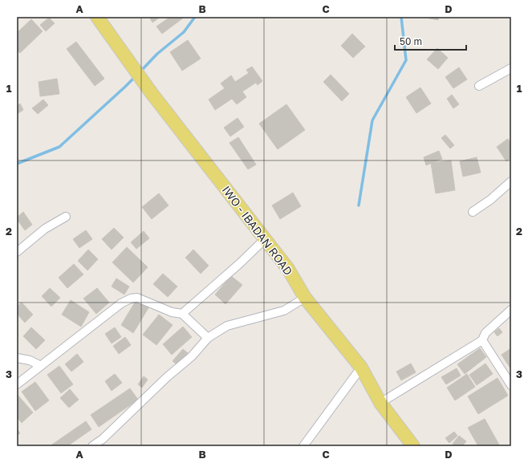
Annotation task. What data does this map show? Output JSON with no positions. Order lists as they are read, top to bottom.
{
  "streets": {
    "main road": ["IWO - IBADAN ROAD"]
  },
  "scale_bar": "50 m",
  "grid": {
    "columns": [
      "A",
      "B",
      "C",
      "D"
    ],
    "rows": ["1", "2", "3"]
  }
}
